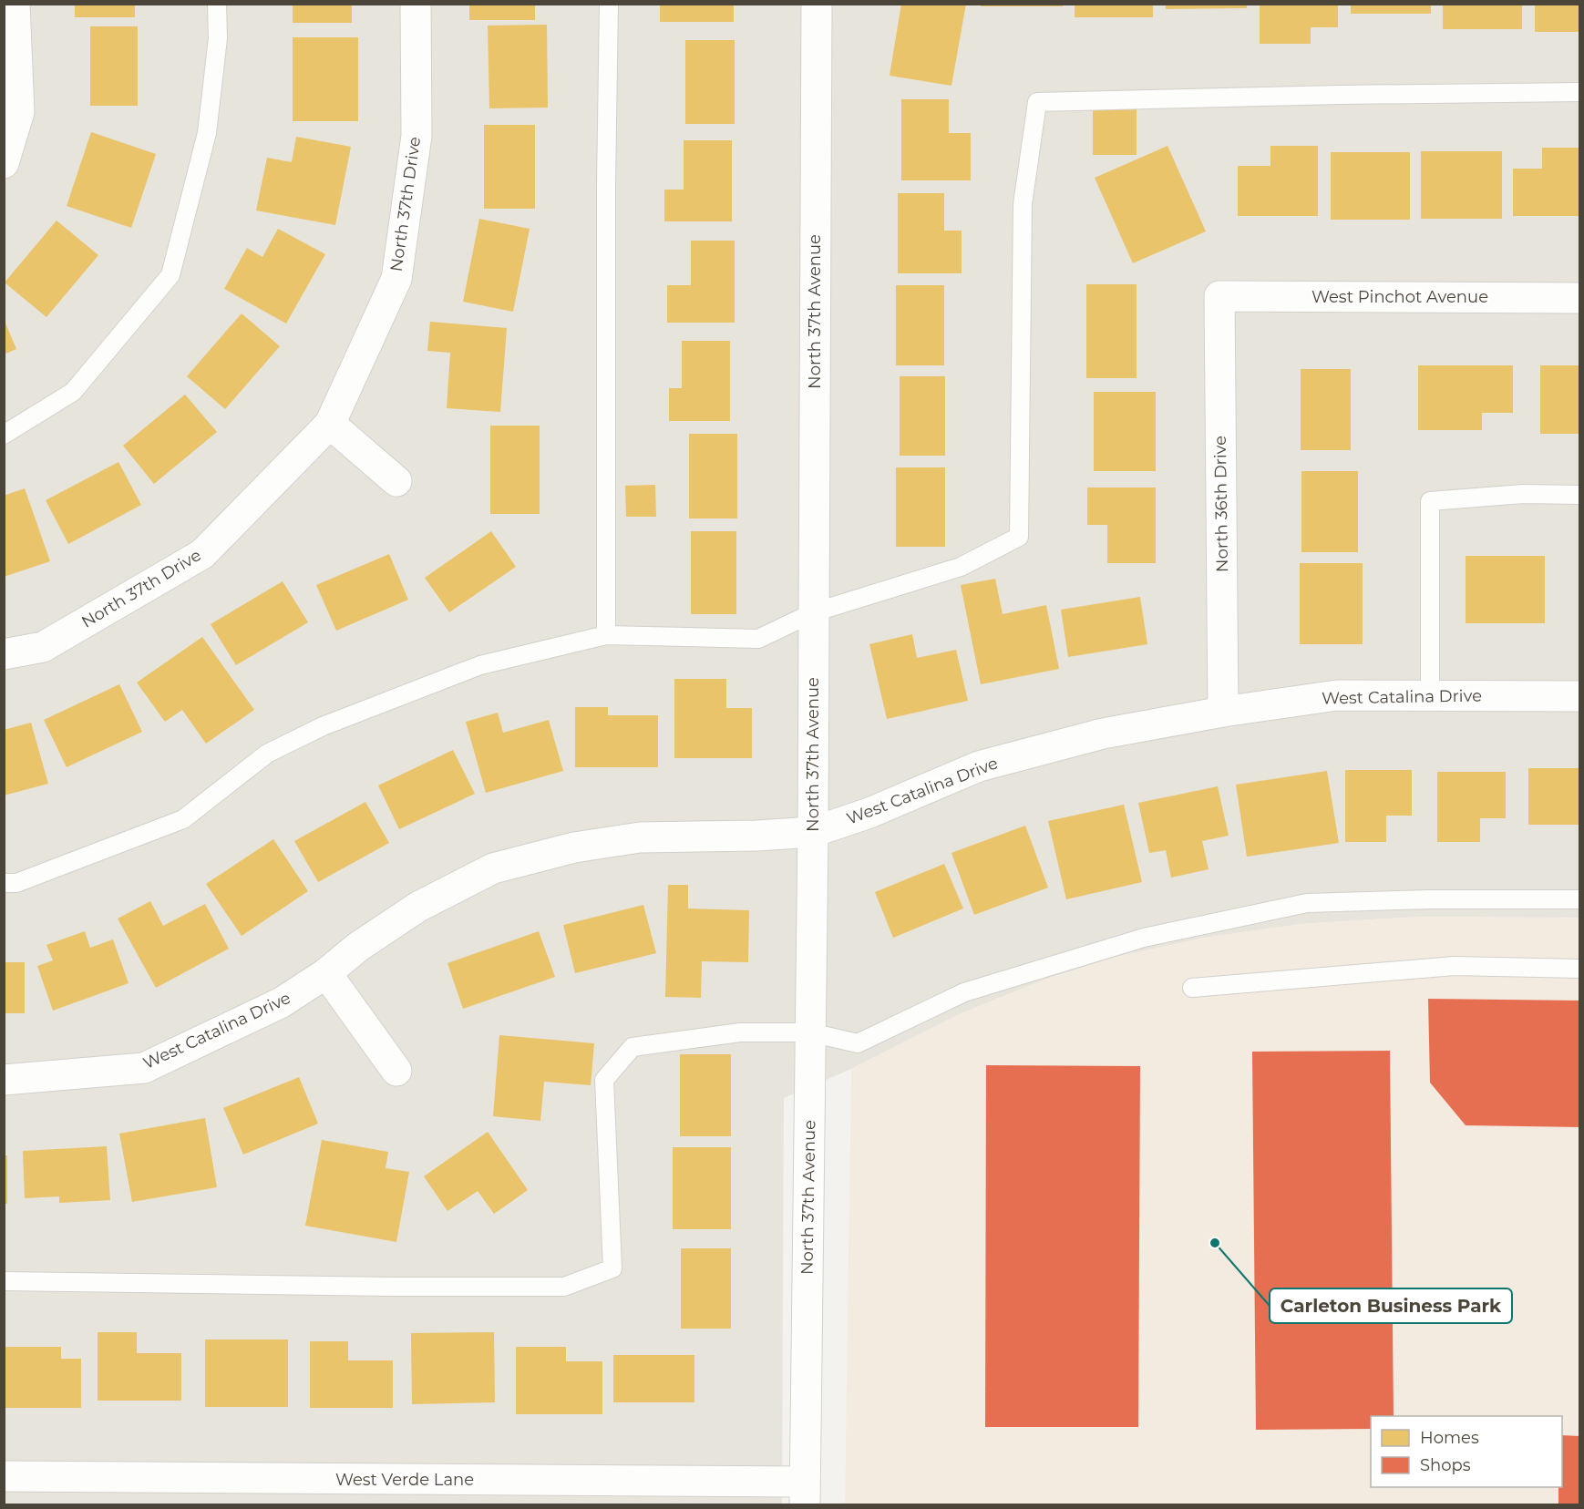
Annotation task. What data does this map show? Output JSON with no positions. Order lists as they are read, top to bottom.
{
  "streets": {
    "street": [
      "North 37th Drive",
      "West Pinchot Avenue",
      "North 37th Avenue",
      "North 36th Drive",
      "West Catalina Drive",
      "West Verde Lane"
    ]
  },
  "crossings": [
    ["West Pinchot Avenue", "North 36th Drive"],
    ["North 37th Avenue", "West Catalina Drive"],
    ["North 37th Avenue", "West Verde Lane"],
    ["North 36th Drive", "West Catalina Drive"]
  ],
  "places": ["Carleton Business Park"],
  "legend": ["Homes", "Shops"]
}
